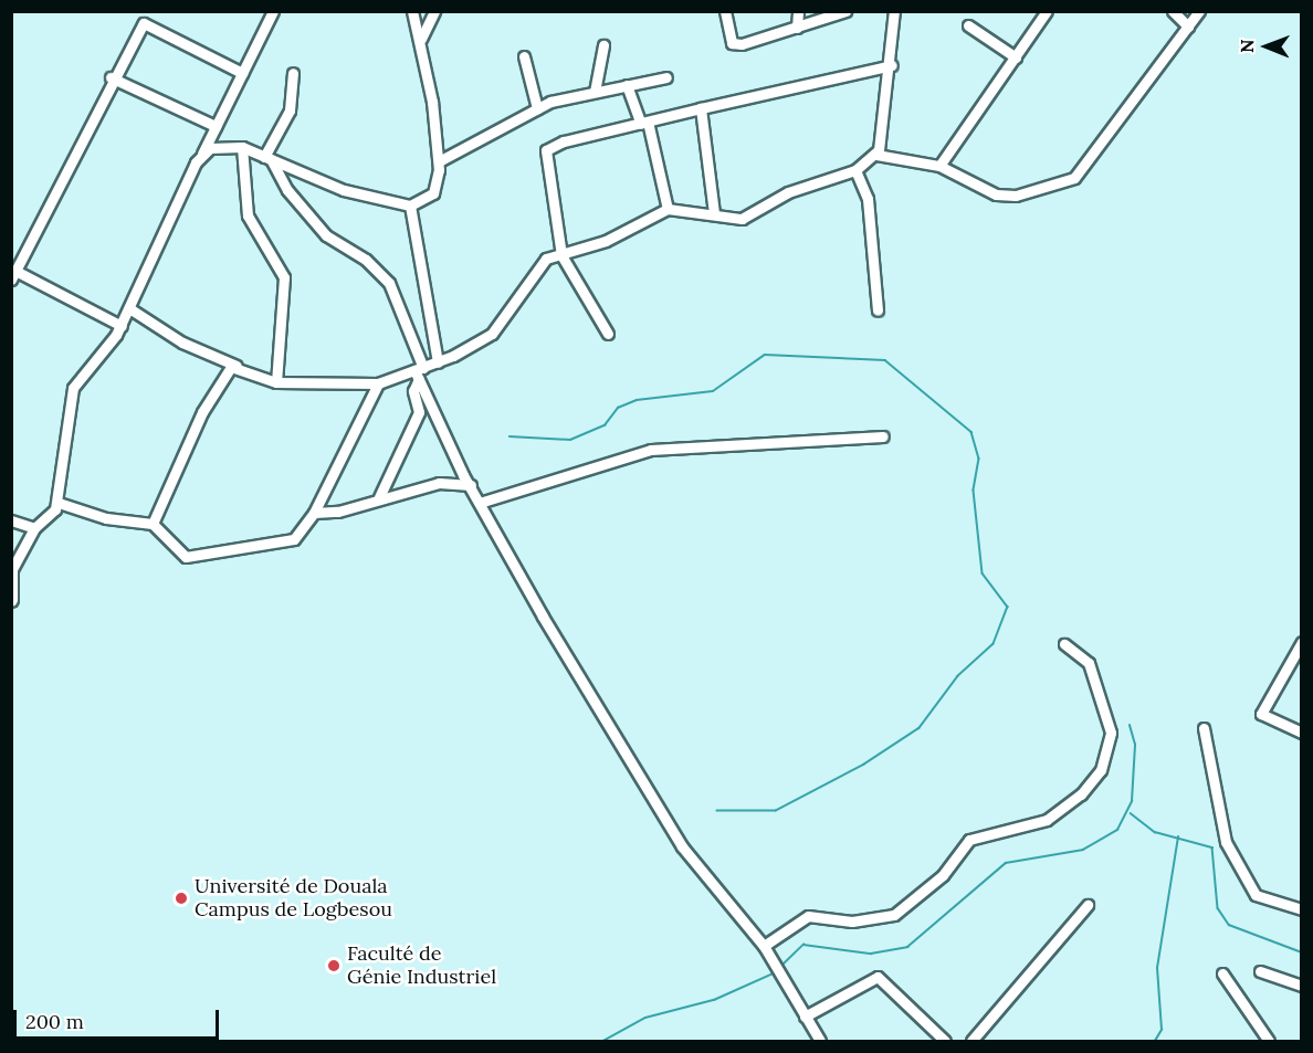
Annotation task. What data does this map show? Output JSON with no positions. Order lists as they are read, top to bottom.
{
  "places": ["Université de Douala Campus de Logbesou", "Faculté de Génie Industriel"],
  "scale_bar": "200 m",
  "north": "left"
}
